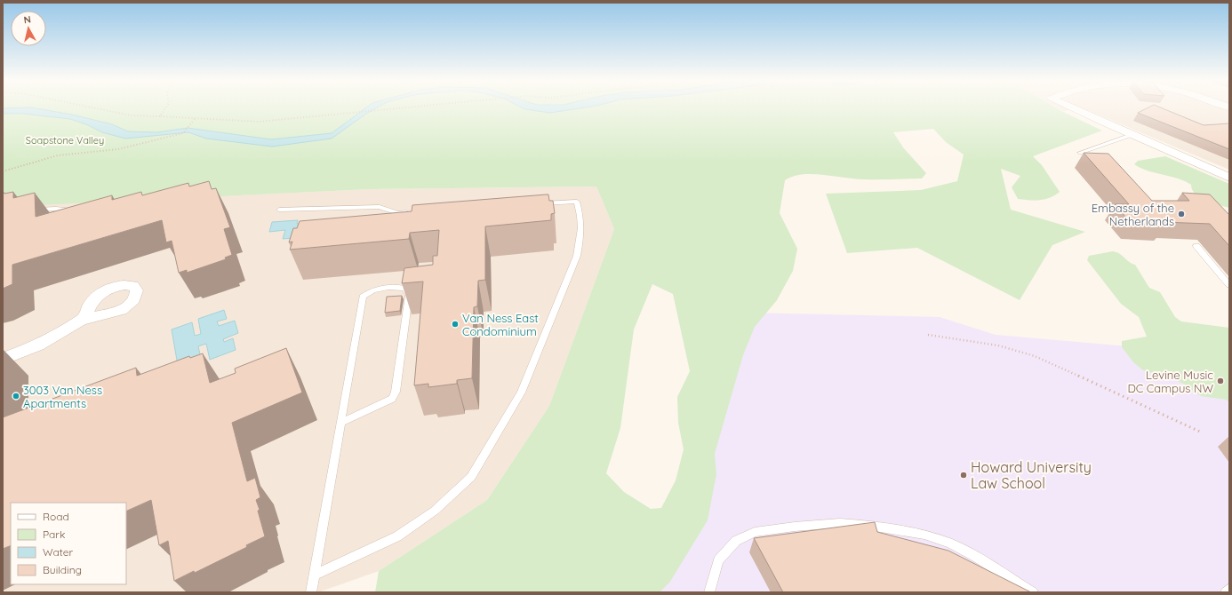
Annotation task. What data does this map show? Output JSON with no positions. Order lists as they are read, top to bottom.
{
  "parks": ["Soapstone Valley"],
  "places": [
    "Embassy of the Netherlands",
    "Van Ness East Condominium",
    "Levine Music DC Campus NW",
    "3003 Van Ness Apartments",
    "Howard University Law School"
  ],
  "legend": [
    "Road",
    "Park",
    "Water",
    "Building"
  ],
  "north": "top"
}
